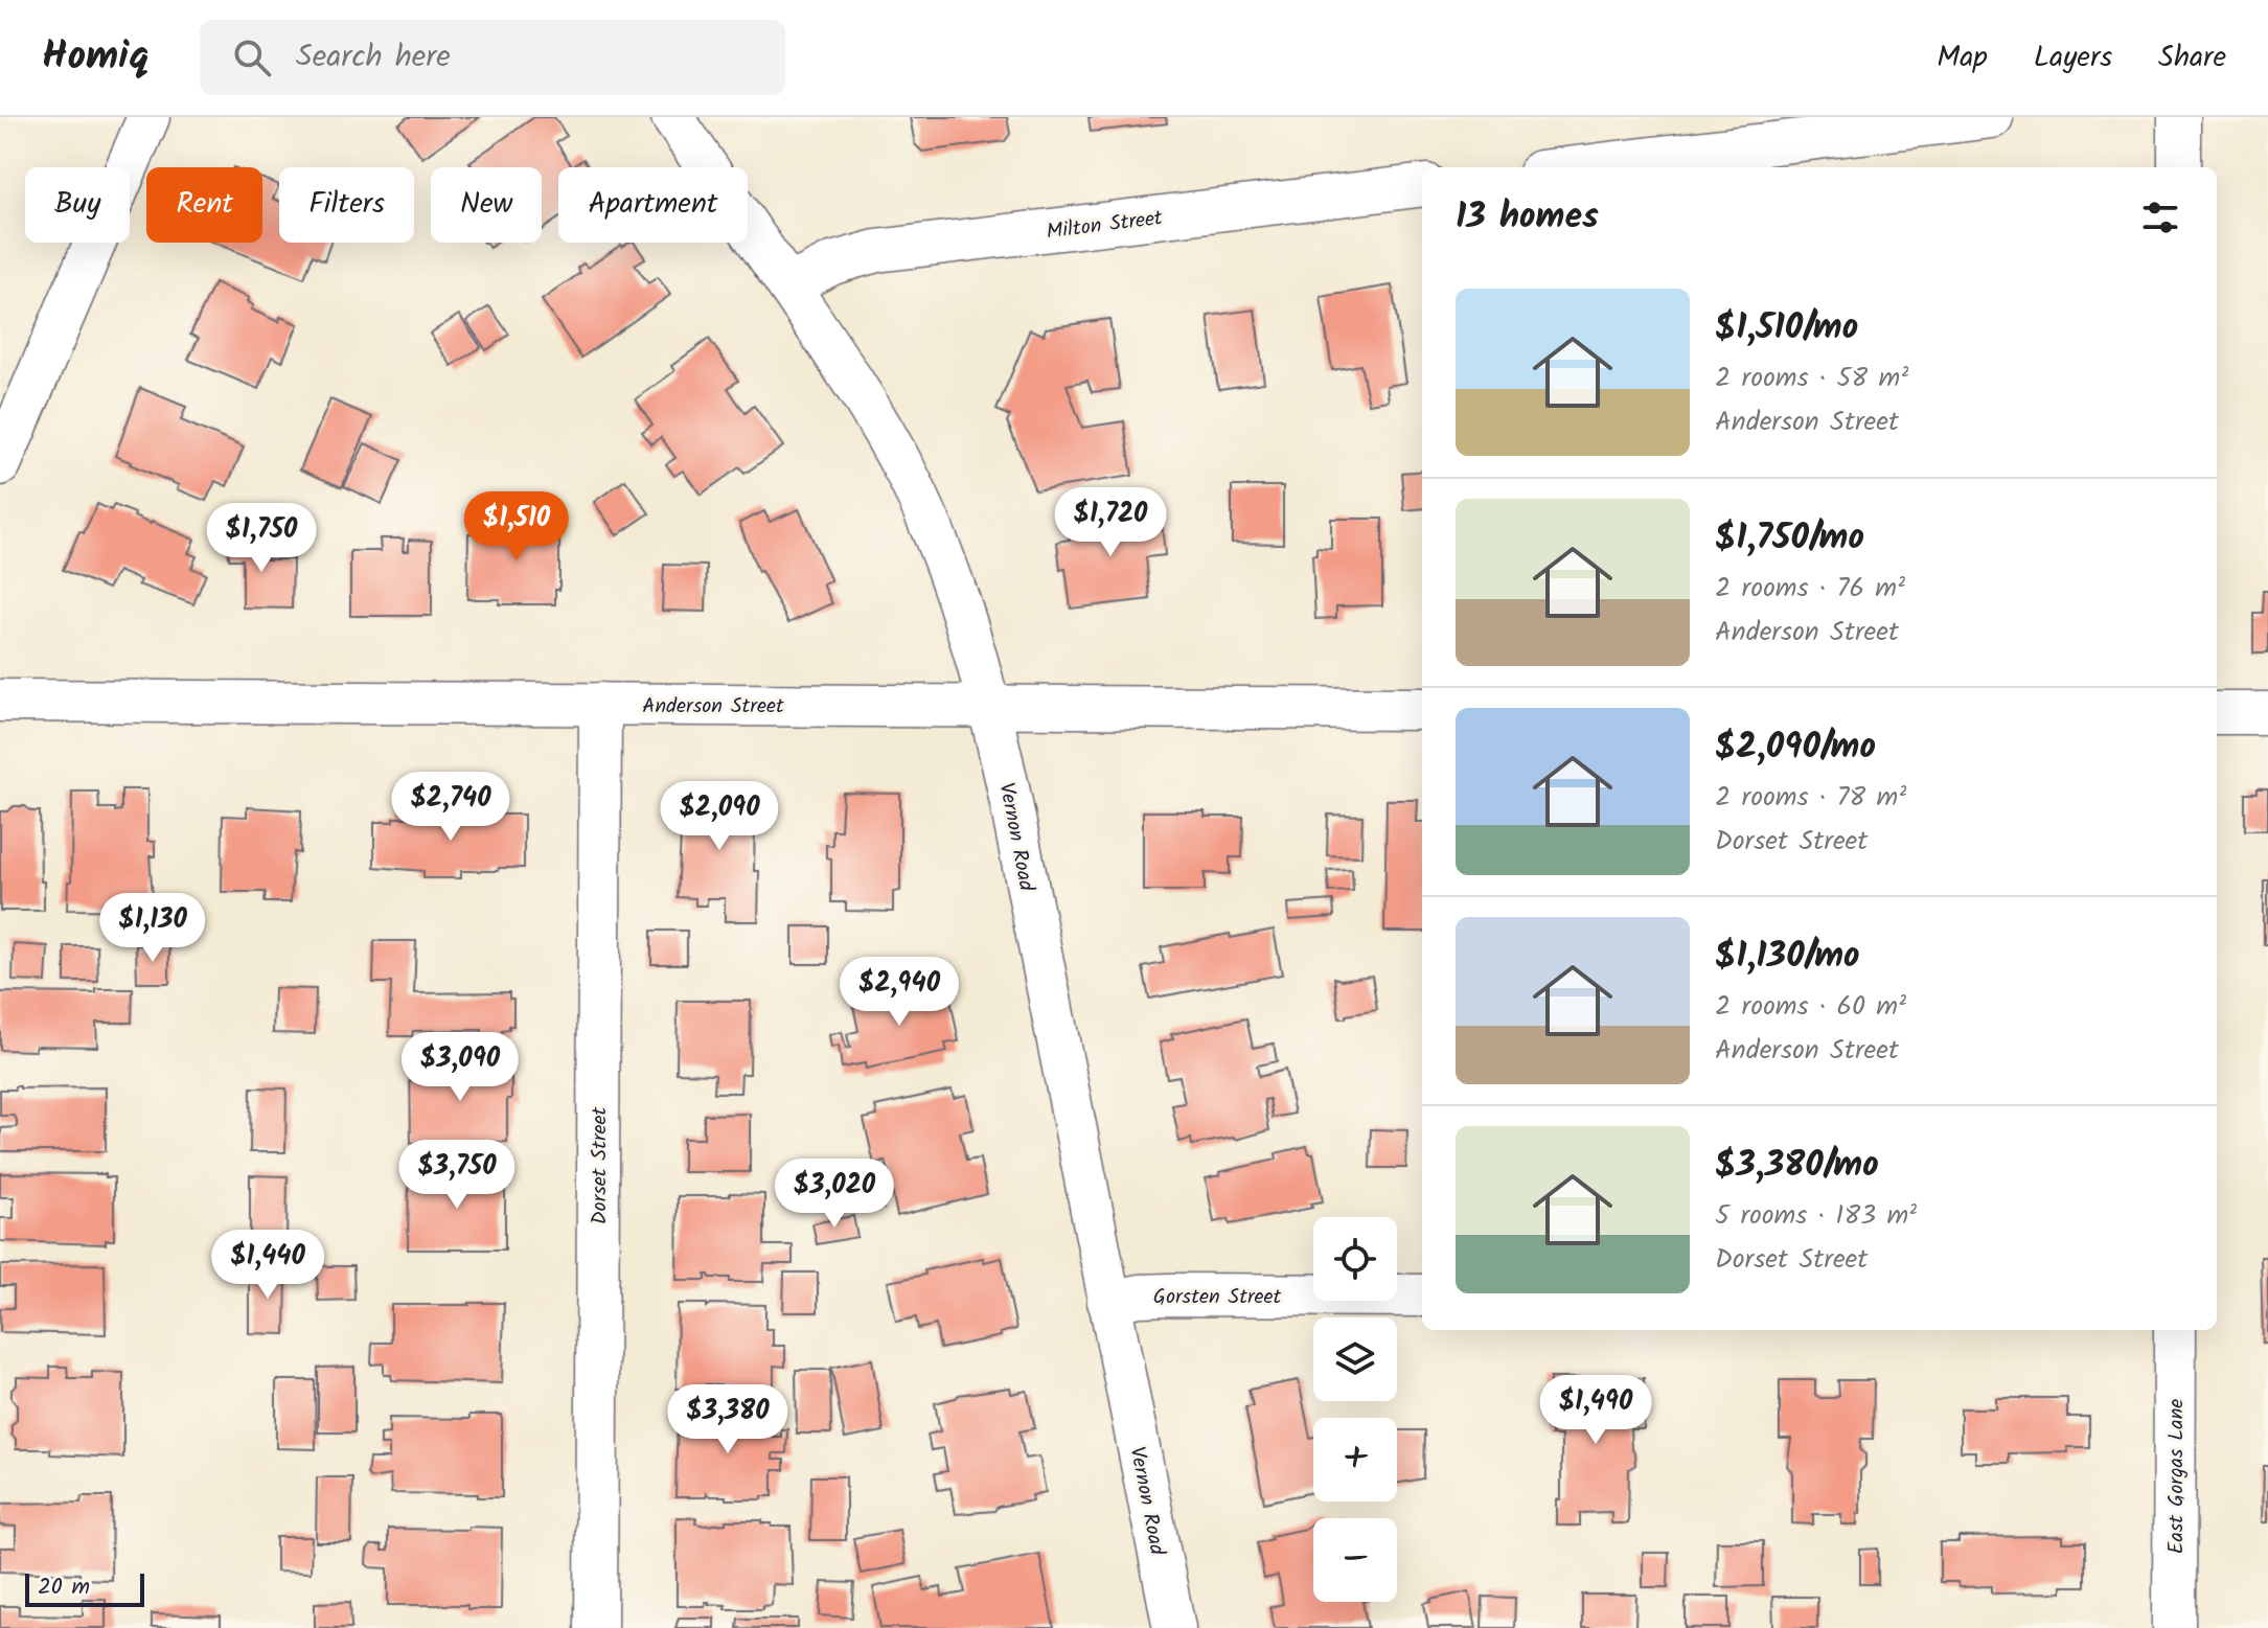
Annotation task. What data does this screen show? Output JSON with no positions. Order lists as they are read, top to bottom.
{
  "streets": {
    "street": [
      "Milton Street",
      "Anderson Street",
      "Vernon Road",
      "Dorset Street",
      "Gorsten Street",
      "East Gorgas Lane"
    ]
  },
  "crossings": [
    ["Milton Street", "Vernon Road"],
    ["Anderson Street", "Vernon Road"],
    ["Anderson Street", "Dorset Street"],
    ["Vernon Road", "Gorsten Street"]
  ],
  "scale_bar": "20 m",
  "page": {
    "header": "Homiq",
    "search": "Search here",
    "nav": ["Map", "Layers", "Share"],
    "chip": [
      "Buy",
      "Rent",
      "Filters",
      "New",
      "Apartment"
    ],
    "heading": "13 homes",
    "list": [
      {
        "name": "$1,510/mo",
        "note": "2 rooms · 58 m² · Anderson Street"
      },
      {
        "name": "$1,750/mo",
        "note": "2 rooms · 76 m² · Anderson Street"
      },
      {
        "name": "$2,090/mo",
        "note": "2 rooms · 78 m² · Dorset Street"
      },
      {
        "name": "$1,130/mo",
        "note": "2 rooms · 60 m² · Anderson Street"
      },
      {
        "name": "$3,380/mo",
        "note": "5 rooms · 183 m² · Dorset Street"
      }
    ],
    "price": [
      "$1,720",
      "$1,510",
      "$1,750",
      "$2,740",
      "$2,090",
      "$1,130",
      "$2,940",
      "$3,090",
      "$3,750",
      "$3,020",
      "$1,440",
      "$1,490",
      "$3,380"
    ],
    "map_buttons": ["+", "−"],
    "scale": "20 m"
  }
}
